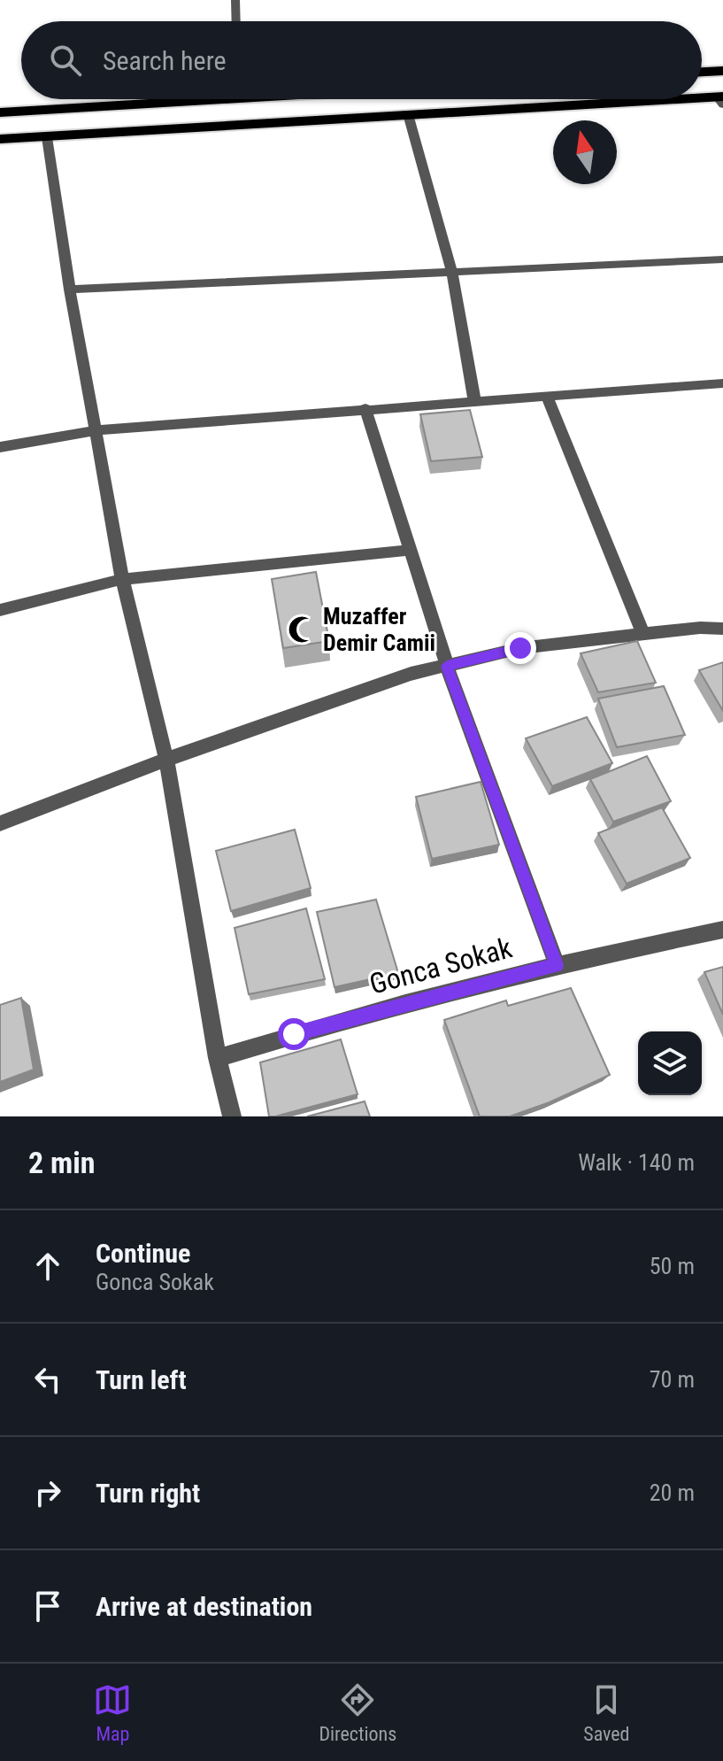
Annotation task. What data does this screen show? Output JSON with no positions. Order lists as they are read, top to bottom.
{
  "streets": {
    "street": ["Gonca Sokak"]
  },
  "places": {
    "mosque": ["Muzaffer Demir Camii"]
  },
  "north": "top",
  "page": {
    "search": "Search here",
    "heading": ["2 min", "Walk · 140 m"],
    "list": [
      ["Continue", "Gonca Sokak", "50 m"],
      ["Turn left", "70 m"],
      ["Turn right", "20 m"],
      "Arrive at destination"
    ],
    "nav": ["Map", "Directions", "Saved"]
  }
}
